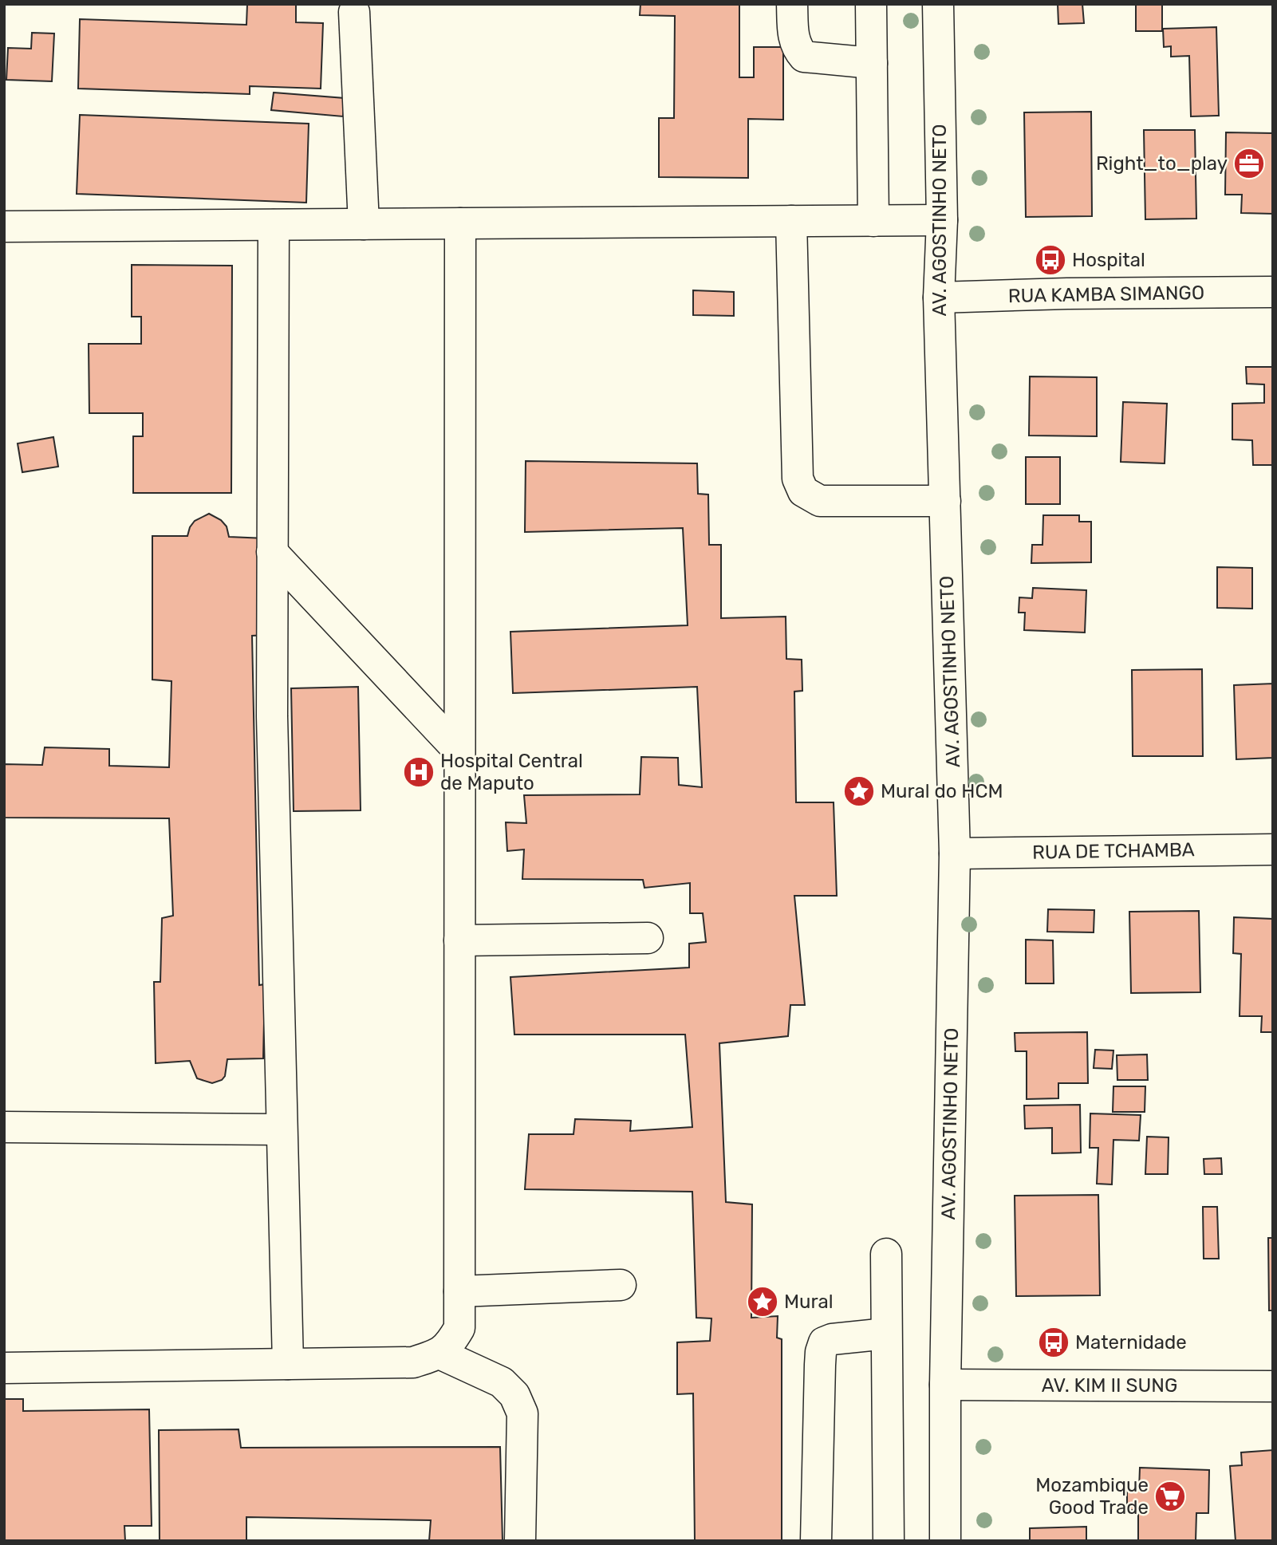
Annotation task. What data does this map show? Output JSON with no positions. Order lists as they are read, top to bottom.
{
  "streets": {
    "street": [
      "AV. AGOSTINHO NETO",
      "RUA KAMBA SIMANGO",
      "RUA DE TCHAMBA",
      "AV. KIM II SUNG"
    ]
  },
  "crossings": [
    ["AV. AGOSTINHO NETO", "RUA KAMBA SIMANGO"],
    ["AV. AGOSTINHO NETO", "RUA DE TCHAMBA"],
    ["AV. AGOSTINHO NETO", "AV. KIM II SUNG"]
  ],
  "places": {
    "office": ["Right_to_play"],
    "bus stop": ["Hospital", "Maternidade"],
    "hospital": ["Hospital Central de Maputo"],
    "place": ["Mural do HCM", "Mural"],
    "supermarket": ["Mozambique Good Trade"]
  }
}
